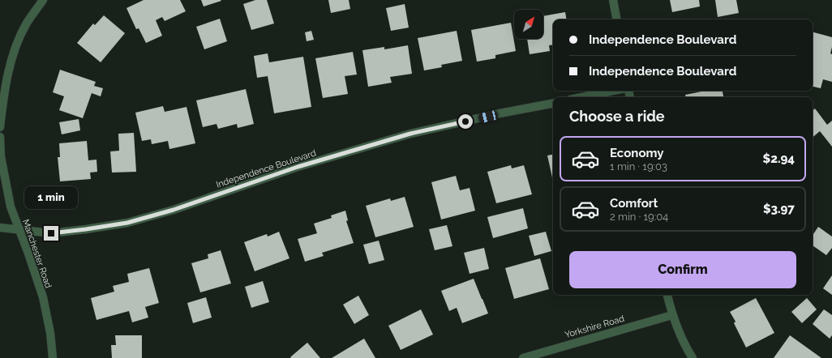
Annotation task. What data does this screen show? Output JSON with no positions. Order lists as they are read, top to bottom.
{
  "streets": {
    "street": ["Independence Boulevard", "Manchester Road", "Yorkshire Road"]
  },
  "crossings": [
    ["Independence Boulevard", "Manchester Road"]
  ],
  "north": "top right",
  "page": {
    "banner": ["Independence Boulevard", "Independence Boulevard"],
    "heading": "Choose a ride",
    "list": [
      {
        "name": "Economy",
        "note": "1 min · 19:03",
        "value": "$2.94"
      },
      {
        "name": "Comfort",
        "note": "2 min · 19:04",
        "value": "$3.97"
      }
    ],
    "bubble": "1 min",
    "buttons": "Confirm"
  }
}
